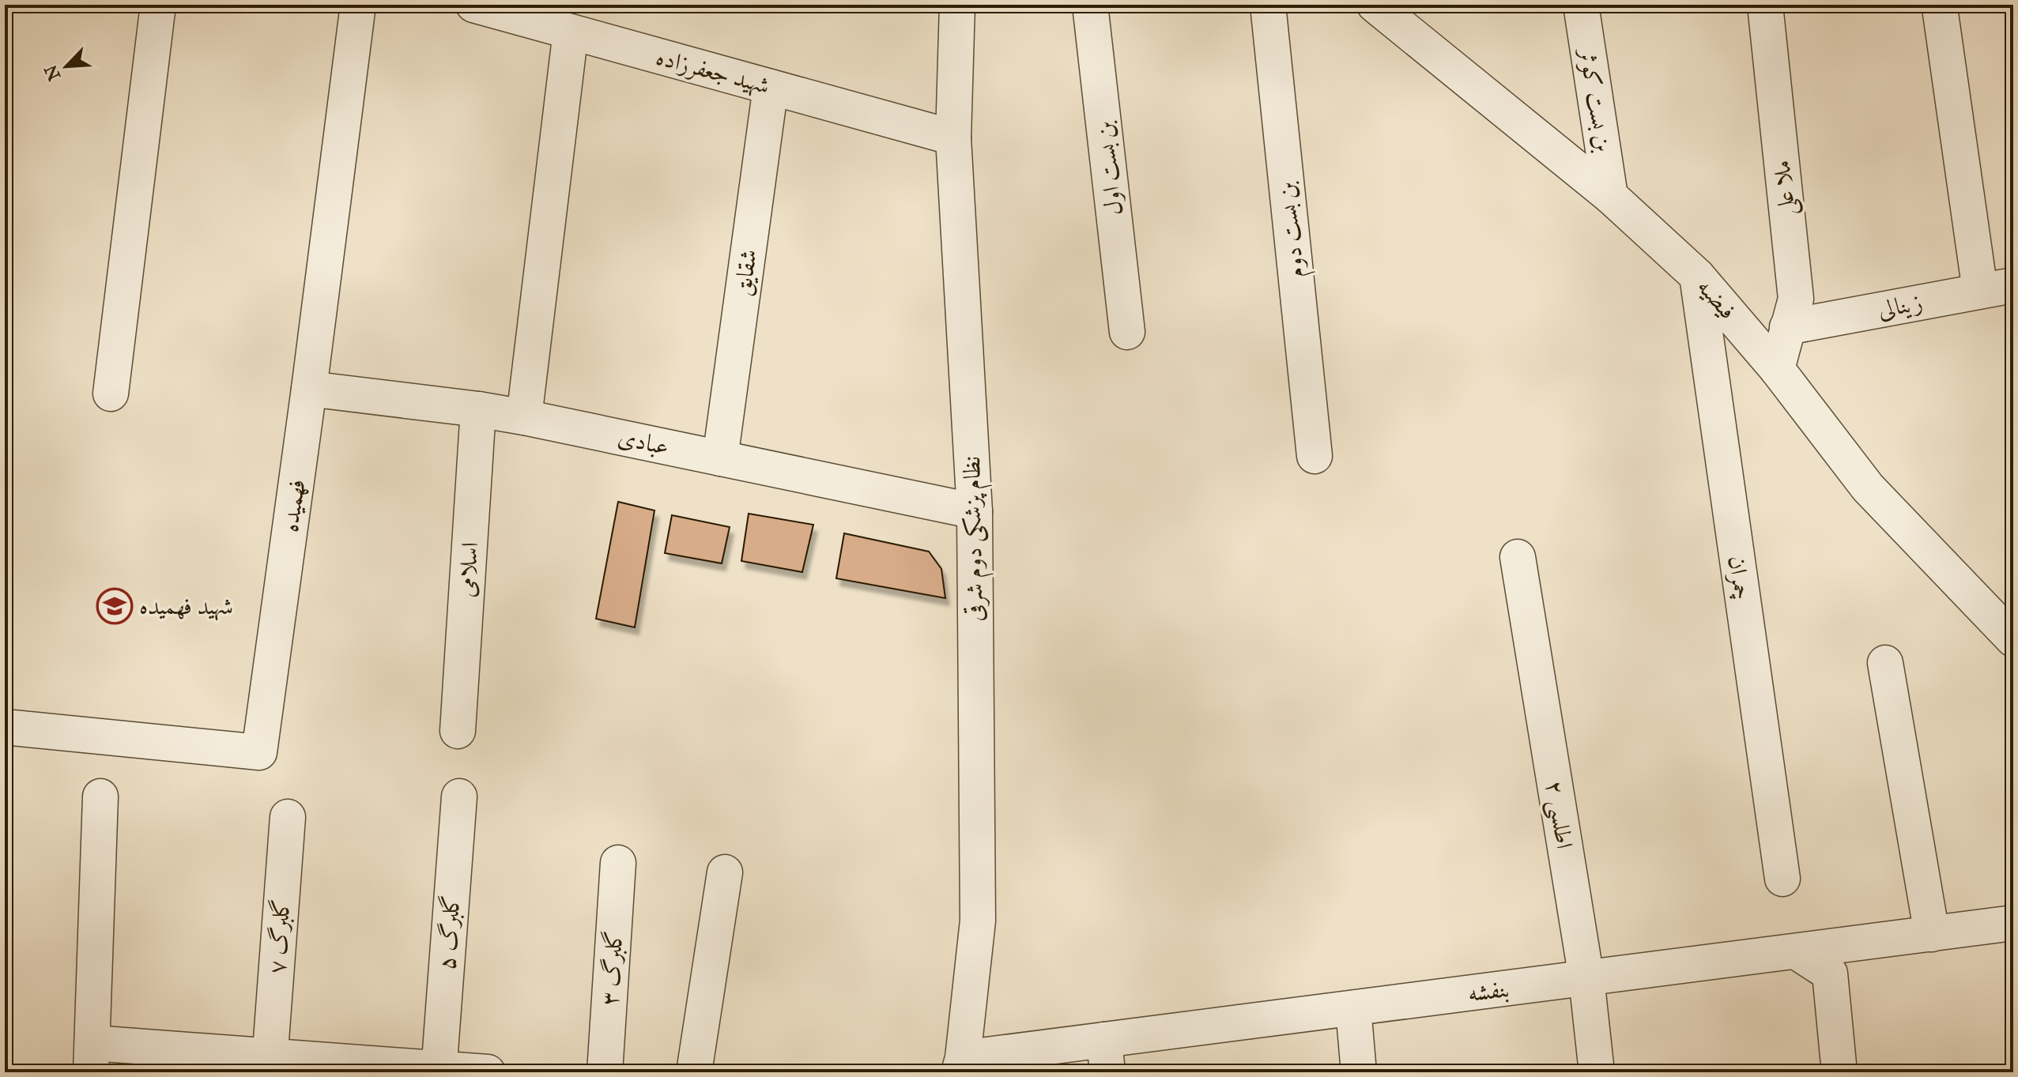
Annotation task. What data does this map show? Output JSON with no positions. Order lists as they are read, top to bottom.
{
  "streets": {
    "street": [
      "شهید جعفرزاده",
      "بن بست کوثر",
      "بن بست اول",
      "ملا علی",
      "بن بست دوم",
      "شقایق",
      "فیضیه",
      "زینالی",
      "عبادی",
      "فهمیده",
      "نظام پزشکی دوم شرقی",
      "اسلامی",
      "چمران",
      "اطلسی ۲",
      "گلبرگ ۵",
      "گلبرگ ۷",
      "گلبرگ ۳",
      "بنفشه"
    ]
  },
  "crossings": [
    ["شهید جعفرزاده", "شقایق"],
    ["شهید جعفرزاده", "نظام پزشکی دوم شرقی"],
    ["بن بست کوثر", "فیضیه"],
    ["ملا علی", "فیضیه"],
    ["ملا علی", "زینالی"],
    ["شقایق", "عبادی"],
    ["فیضیه", "چمران"],
    ["عبادی", "فهمیده"],
    ["عبادی", "نظام پزشکی دوم شرقی"],
    ["عبادی", "اسلامی"],
    ["نظام پزشکی دوم شرقی", "بنفشه"],
    ["اطلسی ۲", "بنفشه"]
  ],
  "places": {
    "school or university": ["شهید فهمیده"]
  },
  "north": "bottom left"
}
